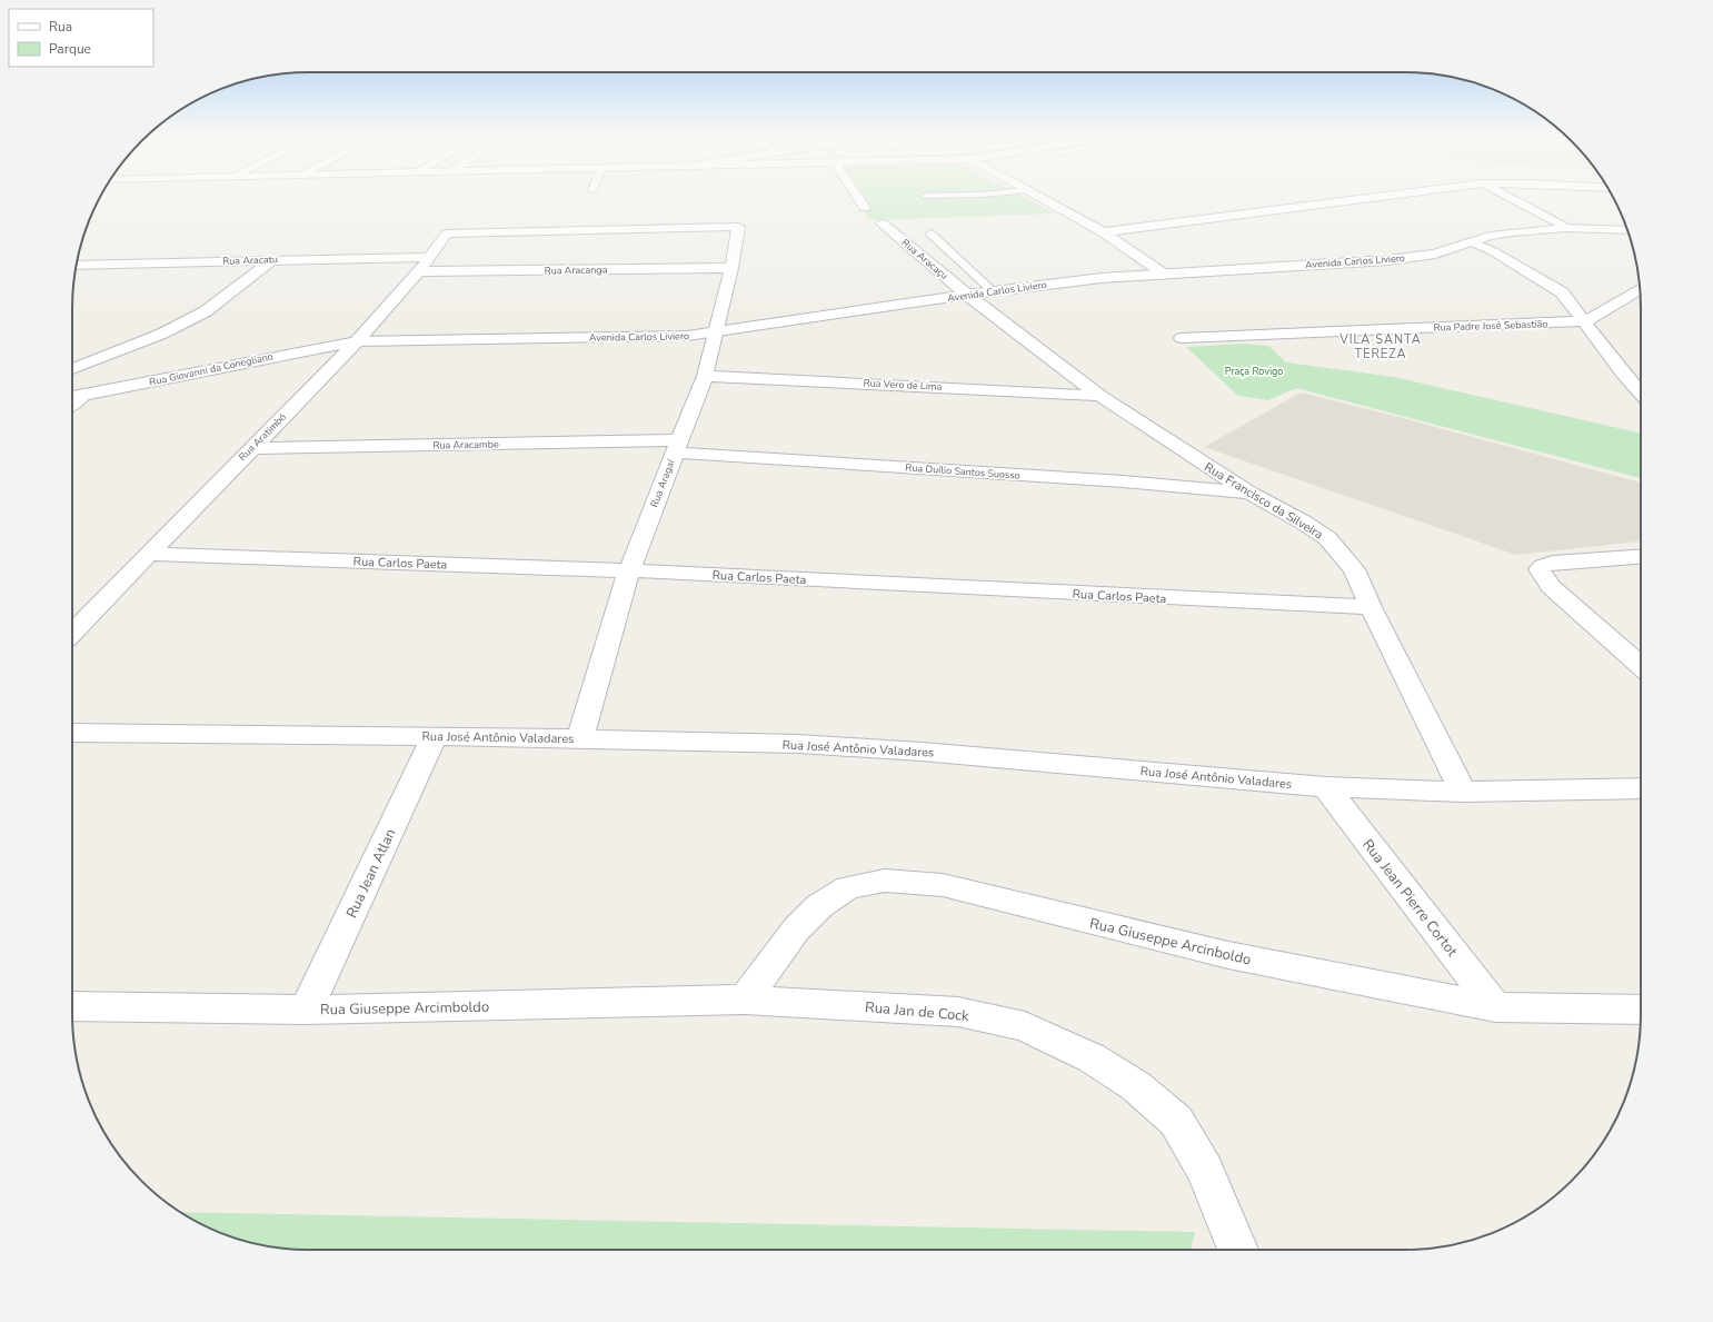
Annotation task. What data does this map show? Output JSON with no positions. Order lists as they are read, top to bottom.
{
  "streets": {
    "street": [
      "Rua Aracaçu",
      "Rua Aracatu",
      "Avenida Carlos Liviero",
      "Rua Aracanga",
      "Rua Padre José Sebastião",
      "Rua Giovanni da Conegliano",
      "Rua Vero de Lima",
      "Rua Aratimbó",
      "Rua Aracambe",
      "Rua Duílio Santos Suosso",
      "Rua Aragaí",
      "Rua Francisco da Silveira",
      "Rua Carlos Paeta",
      "Rua José Antônio Valadares",
      "Rua Jean Atlan",
      "Rua Jean Pierre Cortot",
      "Rua Giuseppe Arcinboldo",
      "Rua Giuseppe Arcimboldo",
      "Rua Jan de Cock"
    ]
  },
  "crossings": [
    ["Rua Aracaçu", "Avenida Carlos Liviero"],
    ["Rua Aracaçu", "Rua Francisco da Silveira"],
    ["Rua Aracatu", "Rua Aratimbó"],
    ["Avenida Carlos Liviero", "Rua Giovanni da Conegliano"],
    ["Avenida Carlos Liviero", "Rua Aratimbó"],
    ["Avenida Carlos Liviero", "Rua Aragaí"],
    ["Avenida Carlos Liviero", "Rua Francisco da Silveira"],
    ["Rua Aracanga", "Rua Aratimbó"],
    ["Rua Aracanga", "Rua Aragaí"],
    ["Rua Giovanni da Conegliano", "Rua Aratimbó"],
    ["Rua Vero de Lima", "Rua Aragaí"],
    ["Rua Vero de Lima", "Rua Francisco da Silveira"],
    ["Rua Aratimbó", "Rua Aracambe"],
    ["Rua Aratimbó", "Rua Aragaí"],
    ["Rua Aratimbó", "Rua Carlos Paeta"],
    ["Rua Aracambe", "Rua Duílio Santos Suosso"],
    ["Rua Aracambe", "Rua Aragaí"],
    ["Rua Duílio Santos Suosso", "Rua Aragaí"],
    ["Rua Duílio Santos Suosso", "Rua Francisco da Silveira"],
    ["Rua Aragaí", "Rua Carlos Paeta"],
    ["Rua Aragaí", "Rua José Antônio Valadares"],
    ["Rua Francisco da Silveira", "Rua Carlos Paeta"],
    ["Rua Francisco da Silveira", "Rua José Antônio Valadares"],
    ["Rua José Antônio Valadares", "Rua Jean Atlan"],
    ["Rua José Antônio Valadares", "Rua Jean Pierre Cortot"],
    ["Rua Jean Atlan", "Rua Giuseppe Arcimboldo"],
    ["Rua Jean Pierre Cortot", "Rua Giuseppe Arcinboldo"],
    ["Rua Giuseppe Arcinboldo", "Rua Giuseppe Arcimboldo"],
    ["Rua Giuseppe Arcinboldo", "Rua Jan de Cock"],
    ["Rua Giuseppe Arcimboldo", "Rua Jan de Cock"]
  ],
  "districts": ["VILA SANTA TEREZA"],
  "parks": ["Praça Rovigo"],
  "legend": ["Rua", "Parque"]
}
